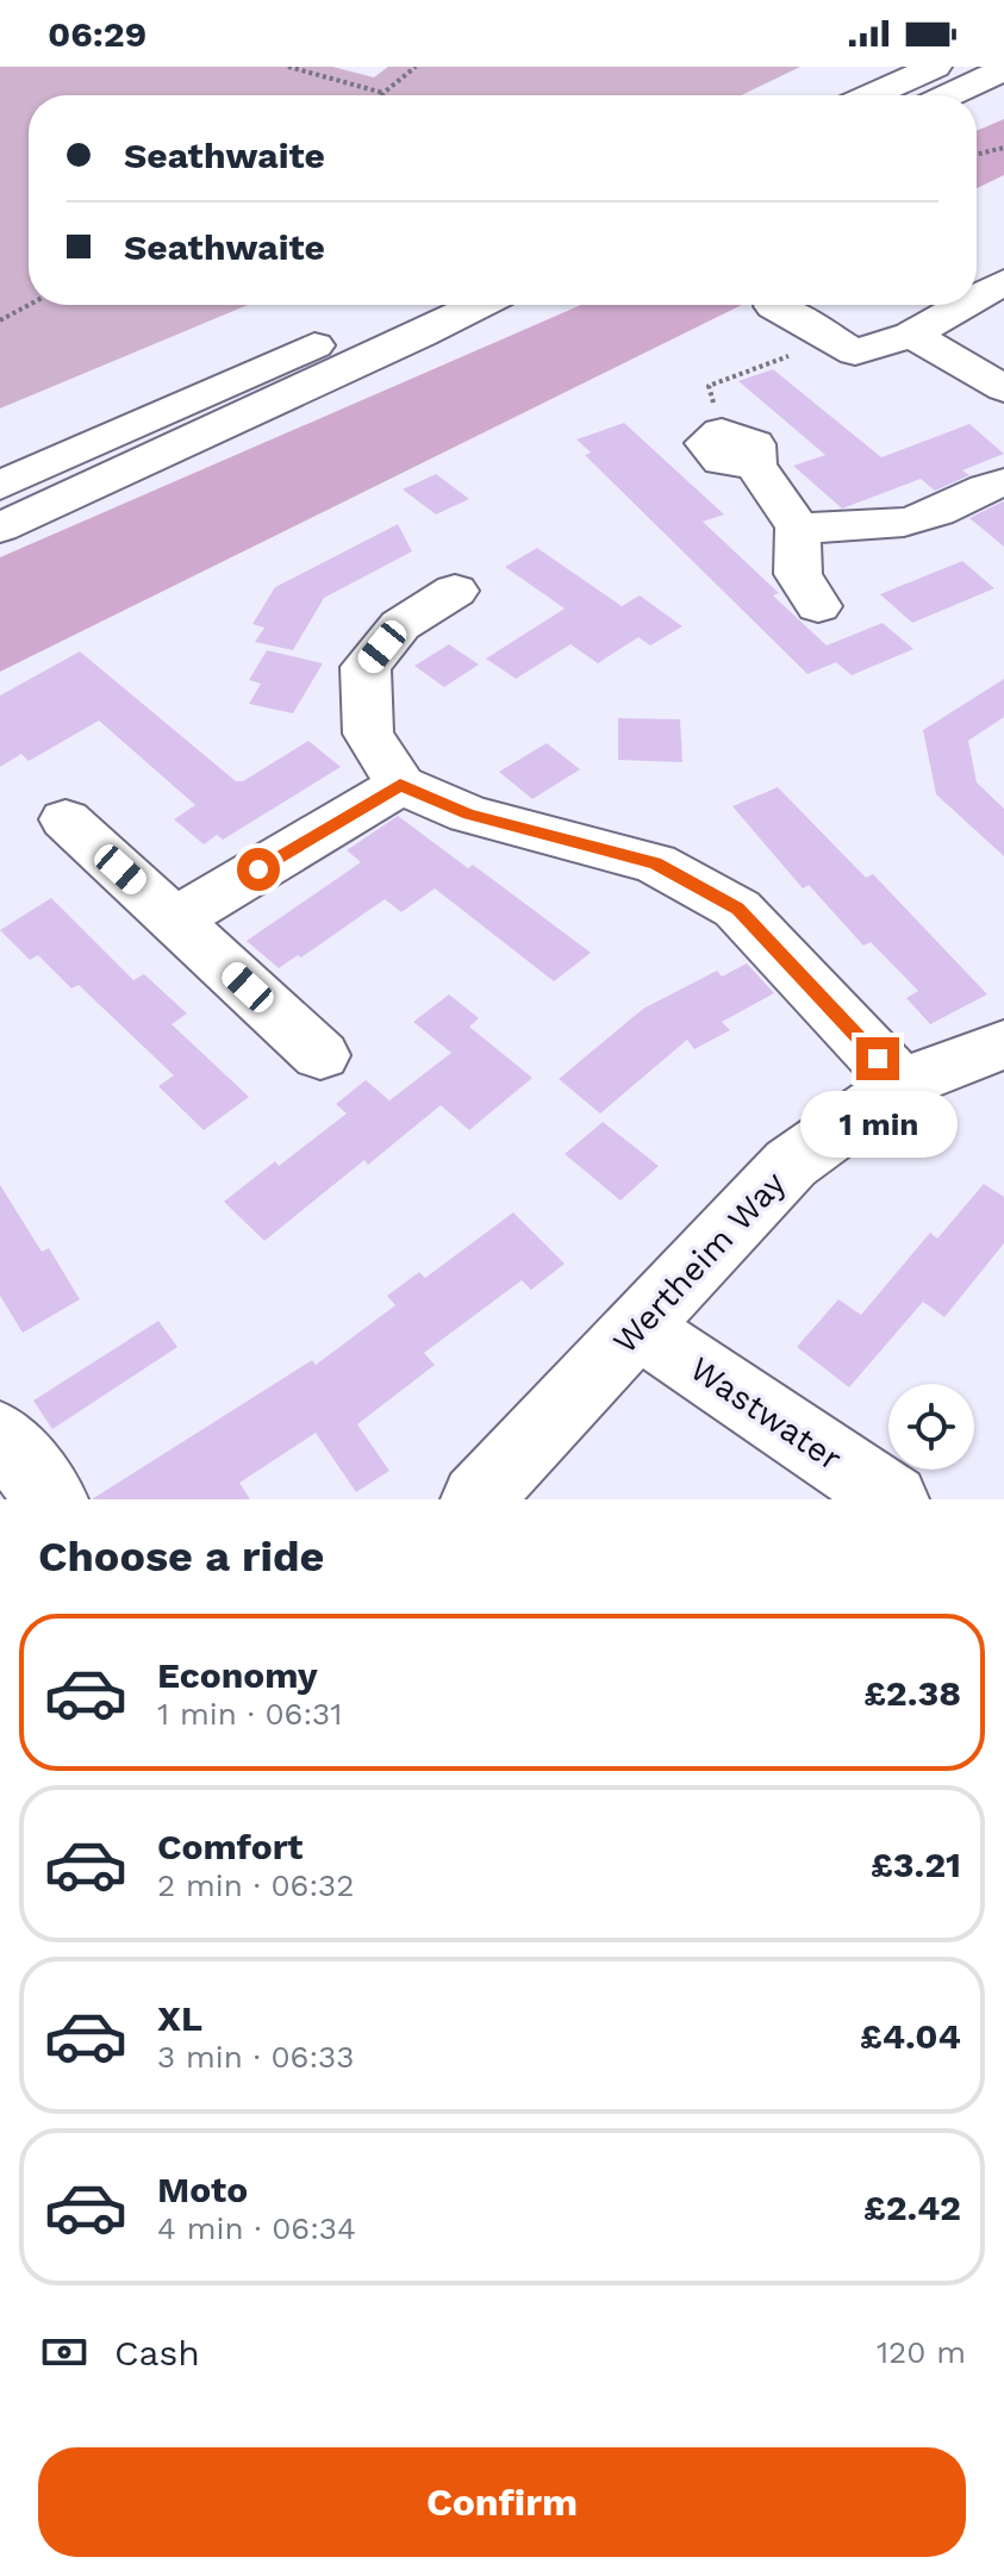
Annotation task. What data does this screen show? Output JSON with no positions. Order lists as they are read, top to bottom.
{
  "streets": {
    "street": ["Wertheim Way", "Wastwater"]
  },
  "crossings": [
    ["Wertheim Way", "Wastwater"]
  ],
  "page": {
    "status": "06:29",
    "banner": ["Seathwaite", "Seathwaite"],
    "bubble": "1 min",
    "heading": "Choose a ride",
    "list": [
      {
        "name": "Economy",
        "note": "1 min · 06:31",
        "value": "£2.38"
      },
      {
        "name": "Comfort",
        "note": "2 min · 06:32",
        "value": "£3.21"
      },
      {
        "name": "XL",
        "note": "3 min · 06:33",
        "value": "£4.04"
      },
      {
        "name": "Moto",
        "note": "4 min · 06:34",
        "value": "£2.42"
      }
    ],
    "pay": ["Cash", "120 m"],
    "buttons": "Confirm"
  }
}
